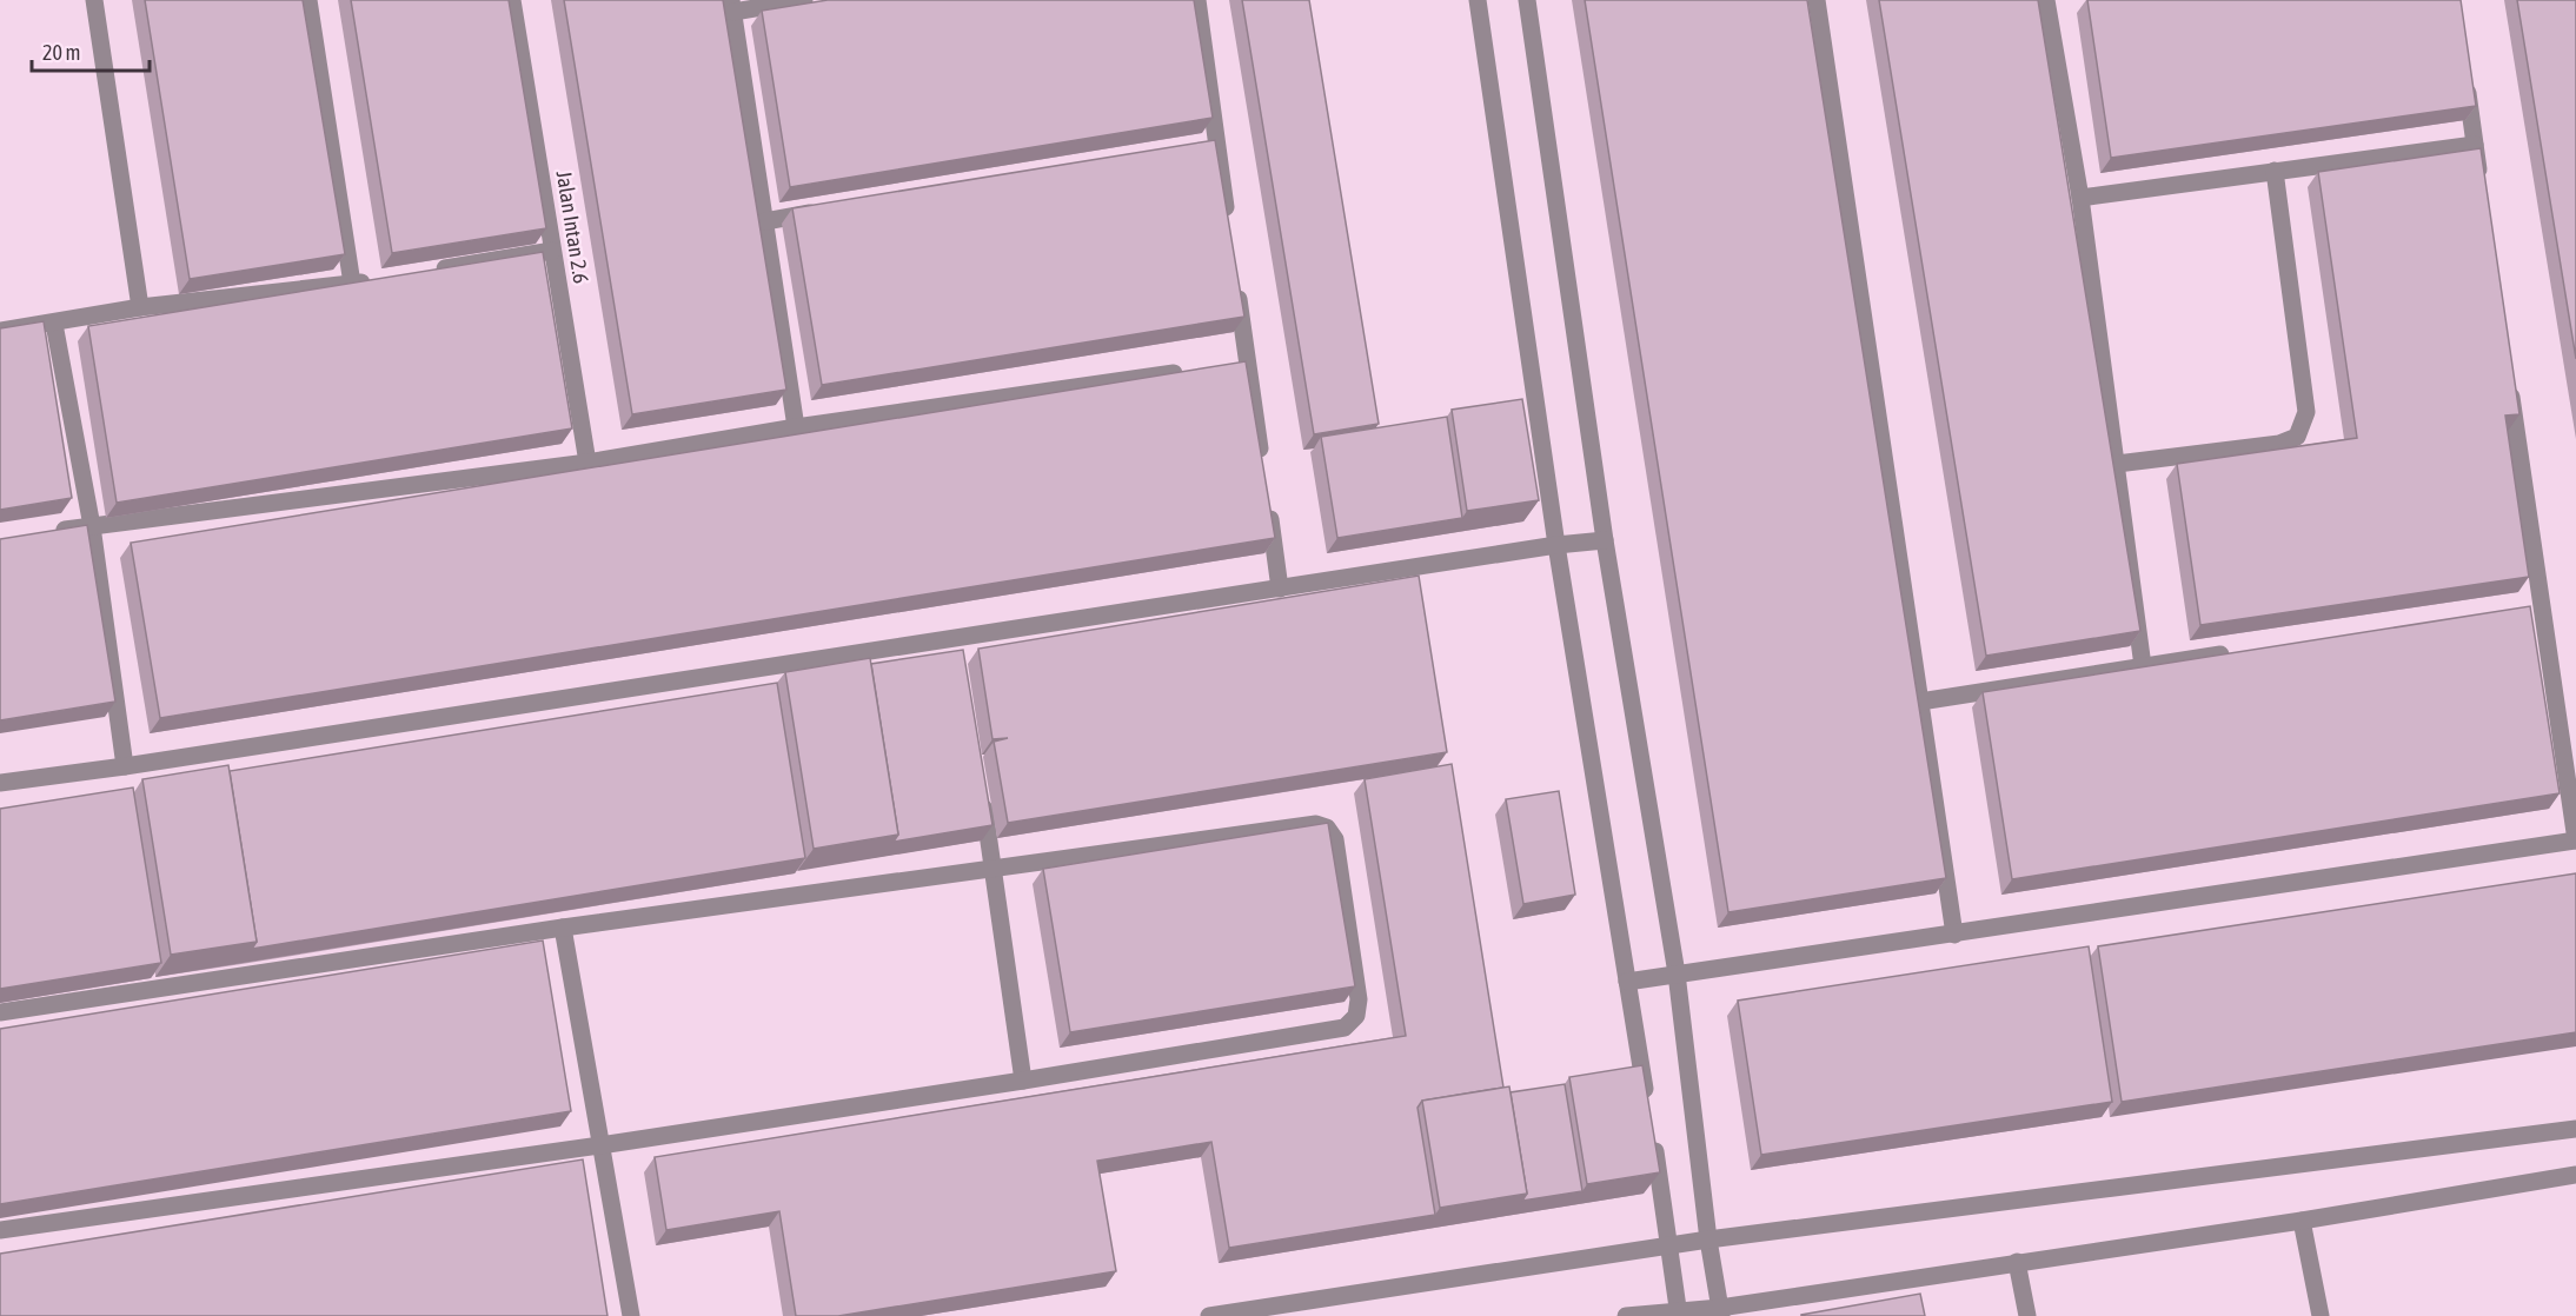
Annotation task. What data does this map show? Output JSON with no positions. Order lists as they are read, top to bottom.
{
  "streets": {
    "street": ["Jalan Intan 2.6"]
  },
  "scale_bar": "20 m"
}
